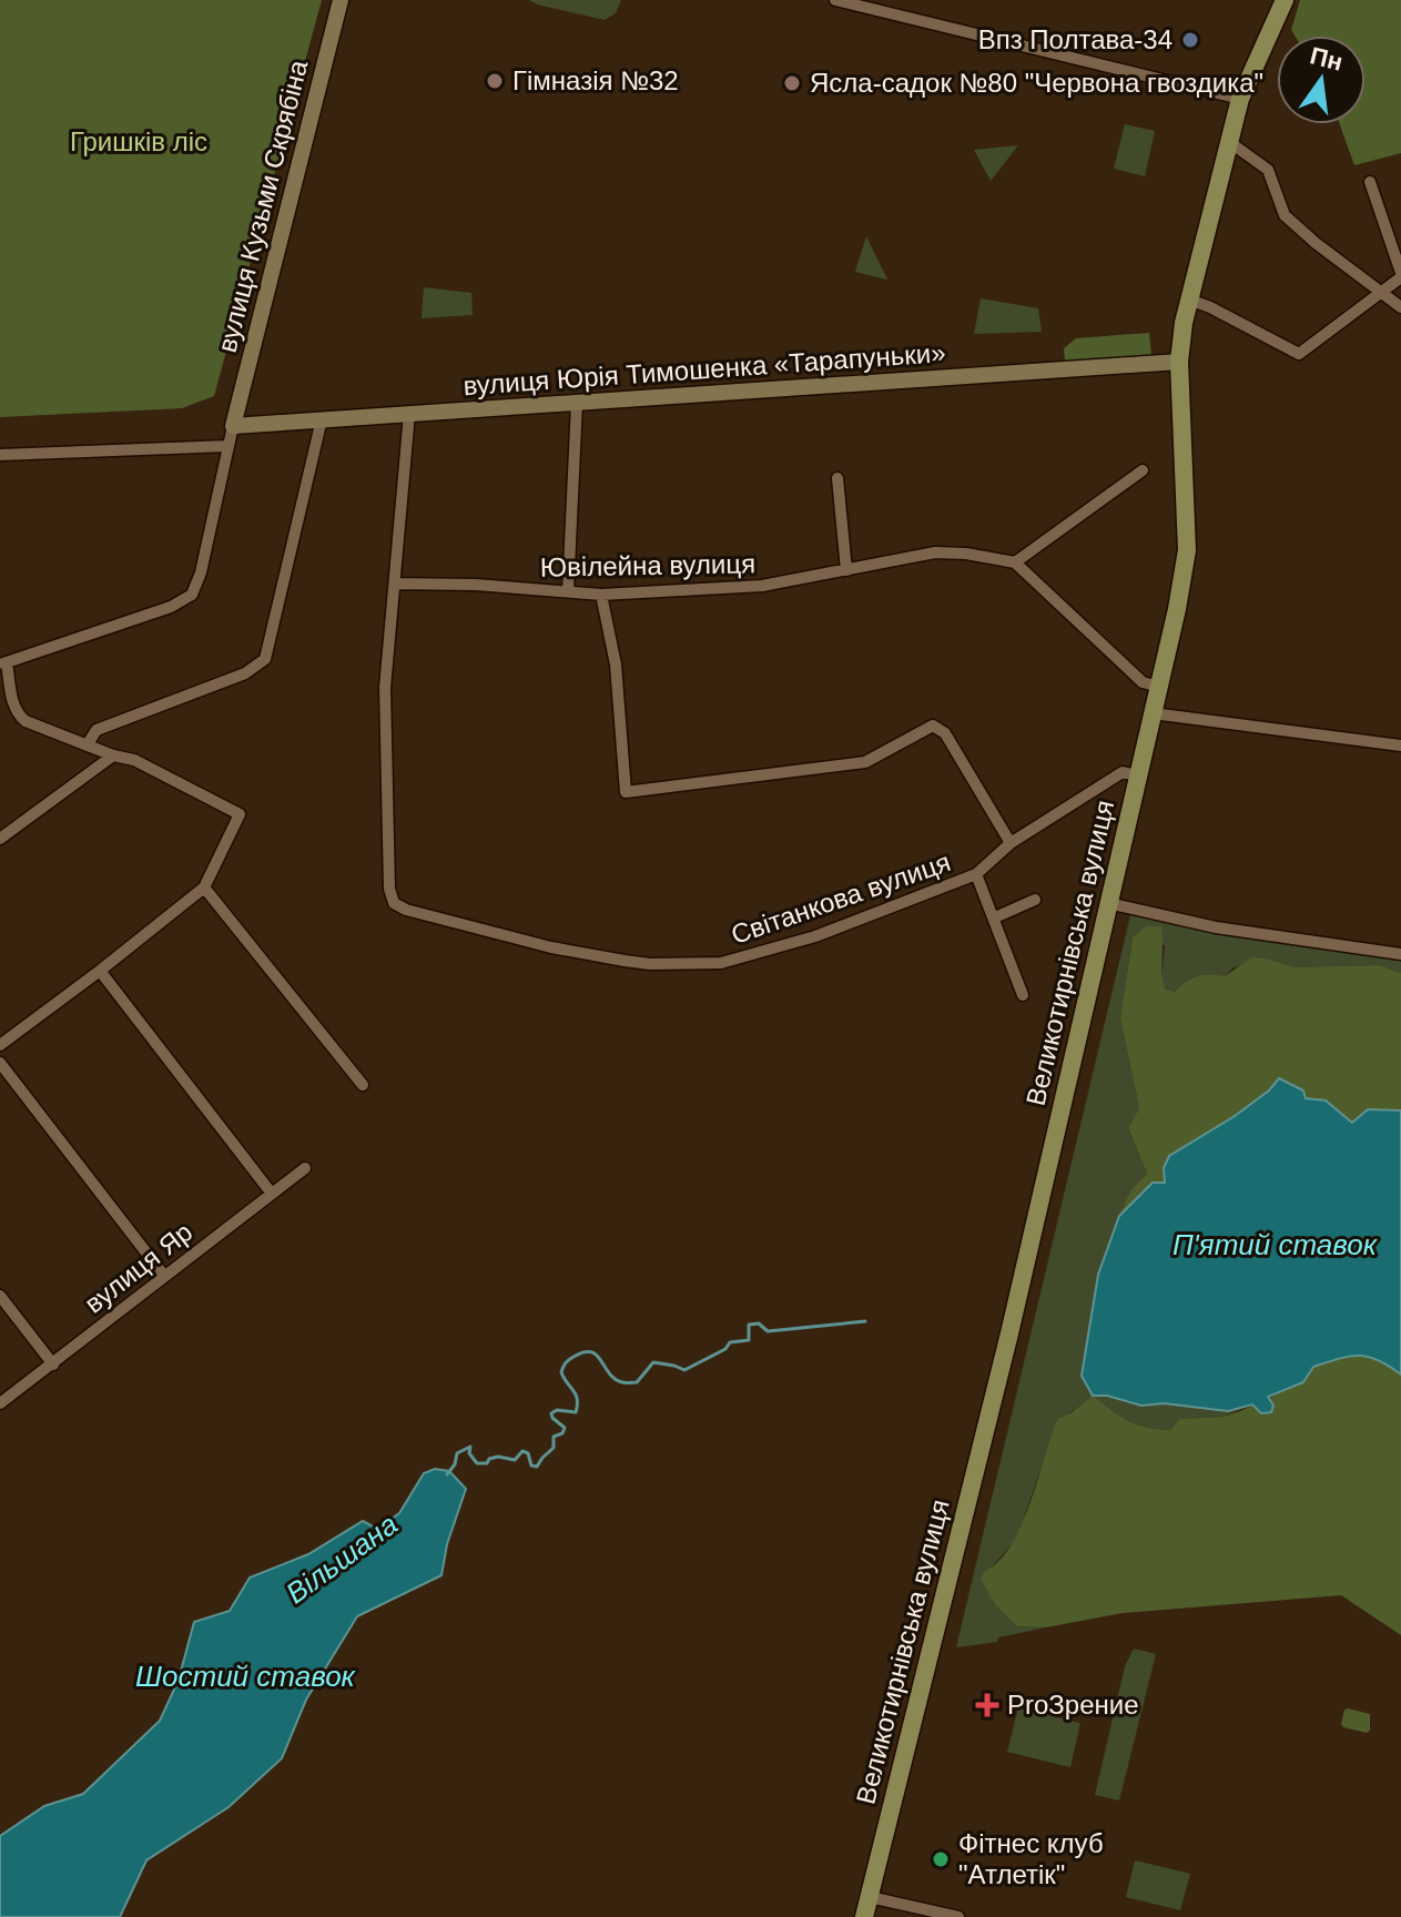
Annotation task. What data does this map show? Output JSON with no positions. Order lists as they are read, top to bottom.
{
  "streets": {
    "main road": ["Великотирнівська вулиця"],
    "street": [
      "вулиця Кузьми Скрябіна",
      "вулиця Юрія Тимошенка «Тарапуньки»",
      "Ювілейна вулиця",
      "Світанкова вулиця",
      "вулиця Яр"
    ]
  },
  "crossings": [
    ["вулиця Кузьми Скрябіна", "вулиця Юрія Тимошенка «Тарапуньки»"],
    ["вулиця Юрія Тимошенка «Тарапуньки»", "Великотирнівська вулиця"],
    ["Ювілейна вулиця", "Світанкова вулиця"],
    ["Світанкова вулиця", "Великотирнівська вулиця"]
  ],
  "water": ["П'ятий ставок", "Вільшана", "Шостий ставок"],
  "parks": ["Гришків ліс"],
  "places": {
    "other": [
      "Впз Полтава-34",
      "Гімназія №32",
      "Ясла-садок №80 \"Червона гвоздика\"",
      "Фітнес клуб \"Атлетік\""
    ],
    "health": ["ProЗрение"]
  },
  "north": "top"
}
